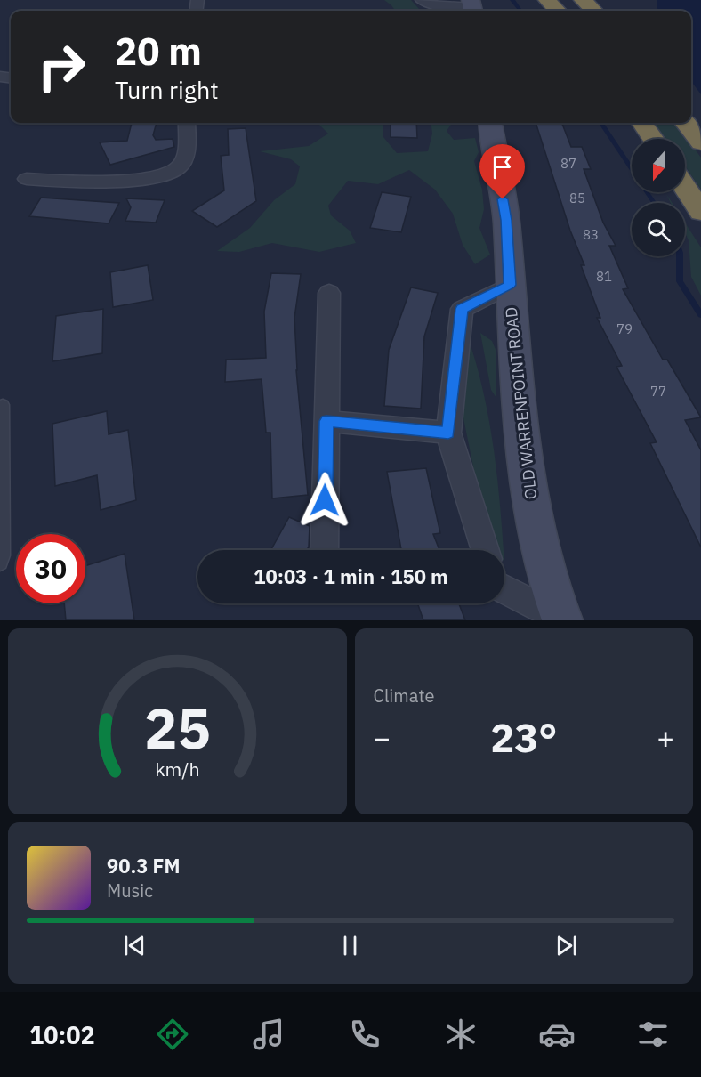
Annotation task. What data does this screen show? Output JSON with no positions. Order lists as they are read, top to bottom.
{
  "streets": {
    "street": ["OLD WARRENPOINT ROAD"]
  },
  "house_numbers": [
    "87",
    "85",
    "83",
    "81",
    "79",
    "77"
  ],
  "north": "bottom",
  "page": {
    "turn": ["20 m", "Turn right"],
    "limit": "30",
    "trip": "10:03 · 1 min · 150 m",
    "tile": "Climate",
    "heat": ["−", "23°", "+"],
    "song": ["90.3 FM", "Music"],
    "tabs": "10:02",
    "gauge": ["25", "km/h"]
  }
}
